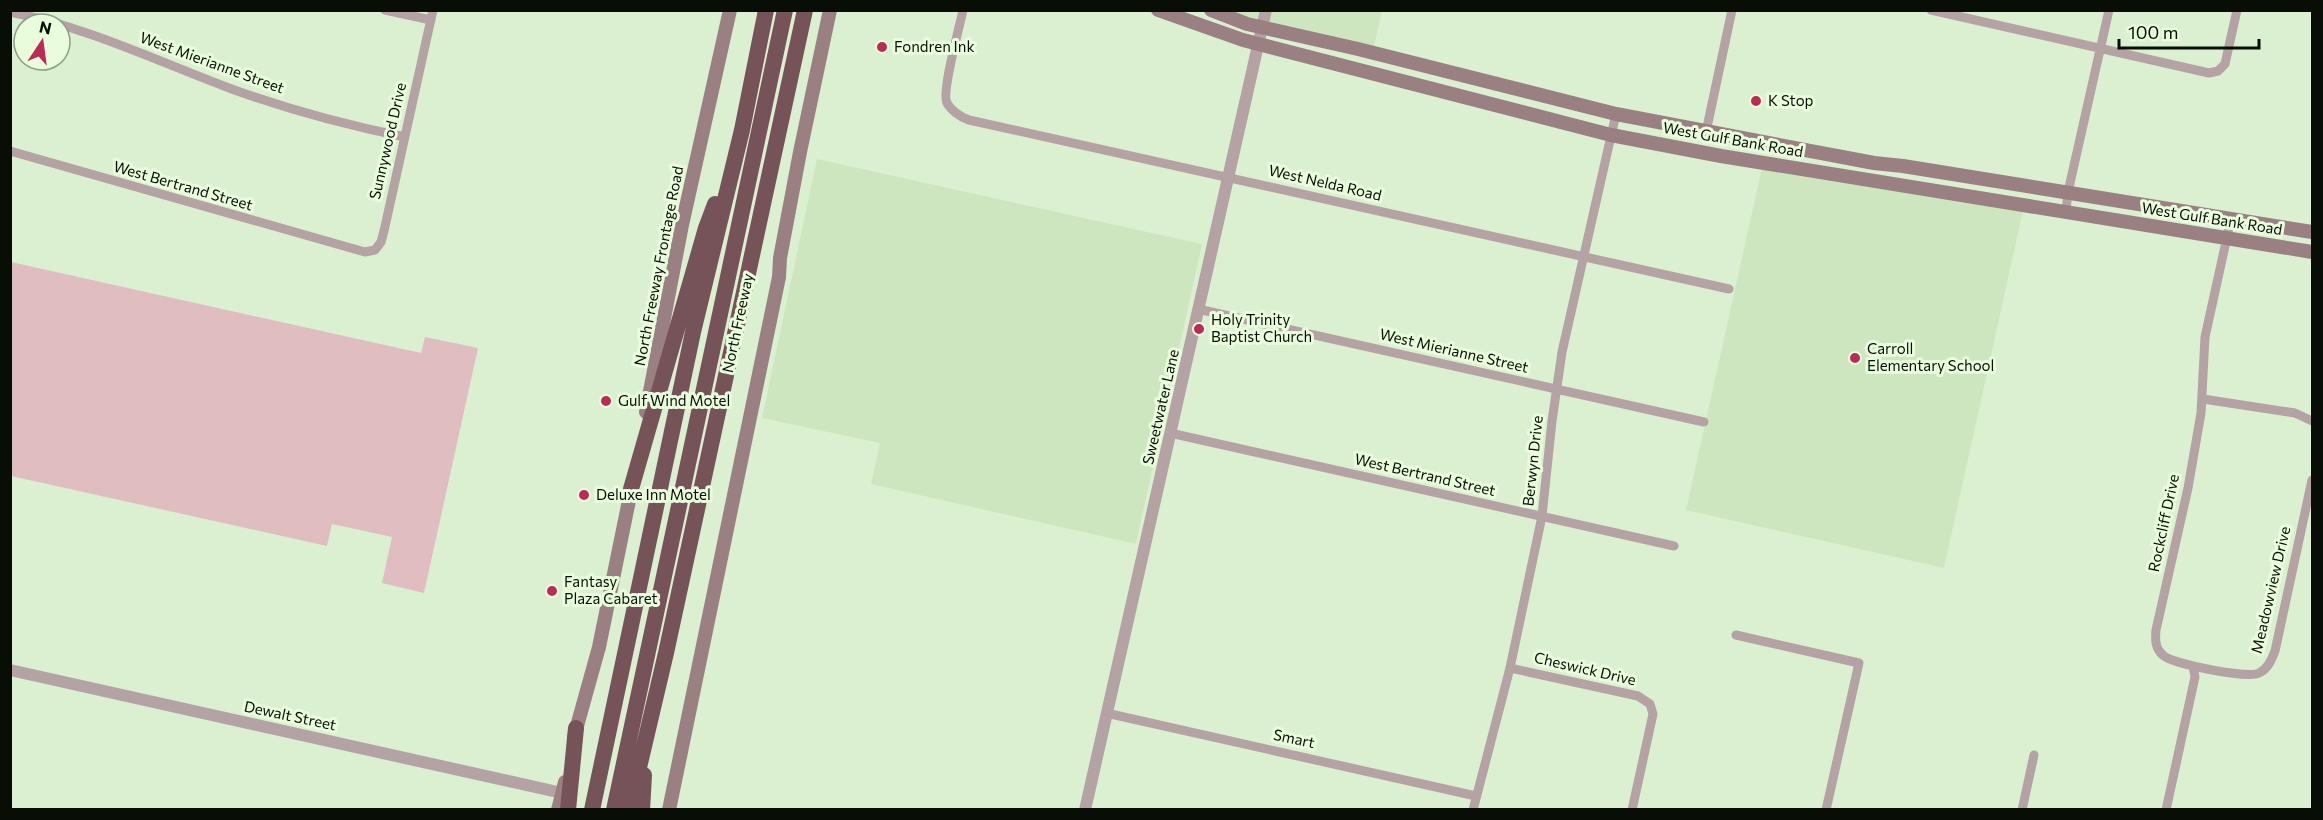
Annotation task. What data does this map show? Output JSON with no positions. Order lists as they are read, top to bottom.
{
  "streets": {
    "highway": ["North Freeway"],
    "main road": ["West Gulf Bank Road", "North Freeway Frontage Road"],
    "street": [
      "West Mierianne Street",
      "Sunnywood Drive",
      "West Nelda Road",
      "West Bertrand Street",
      "Sweetwater Lane",
      "Berwyn Drive",
      "Rockcliff Drive",
      "Meadowview Drive",
      "Cheswick Drive",
      "Dewalt Street",
      "Smart"
    ]
  },
  "crossings": [
    ["West Mierianne Street", "Sunnywood Drive"],
    ["West Mierianne Street", "Sweetwater Lane"],
    ["West Mierianne Street", "Berwyn Drive"],
    ["West Gulf Bank Road", "Sweetwater Lane"],
    ["West Gulf Bank Road", "Berwyn Drive"],
    ["West Gulf Bank Road", "Rockcliff Drive"],
    ["Sunnywood Drive", "West Bertrand Street"],
    ["West Nelda Road", "Sweetwater Lane"],
    ["West Nelda Road", "Berwyn Drive"],
    ["West Bertrand Street", "Sweetwater Lane"],
    ["West Bertrand Street", "Berwyn Drive"],
    ["North Freeway Frontage Road", "Dewalt Street"],
    ["Sweetwater Lane", "Smart"],
    ["Berwyn Drive", "Cheswick Drive"],
    ["Berwyn Drive", "Smart"],
    ["Rockcliff Drive", "Meadowview Drive"]
  ],
  "places": [
    "Fondren Ink",
    "K Stop",
    "Holy Trinity Baptist Church",
    "Carroll Elementary School",
    "Gulf Wind Motel",
    "Deluxe Inn Motel",
    "Fantasy Plaza Cabaret"
  ],
  "scale_bar": "100 m",
  "north": "top"
}
